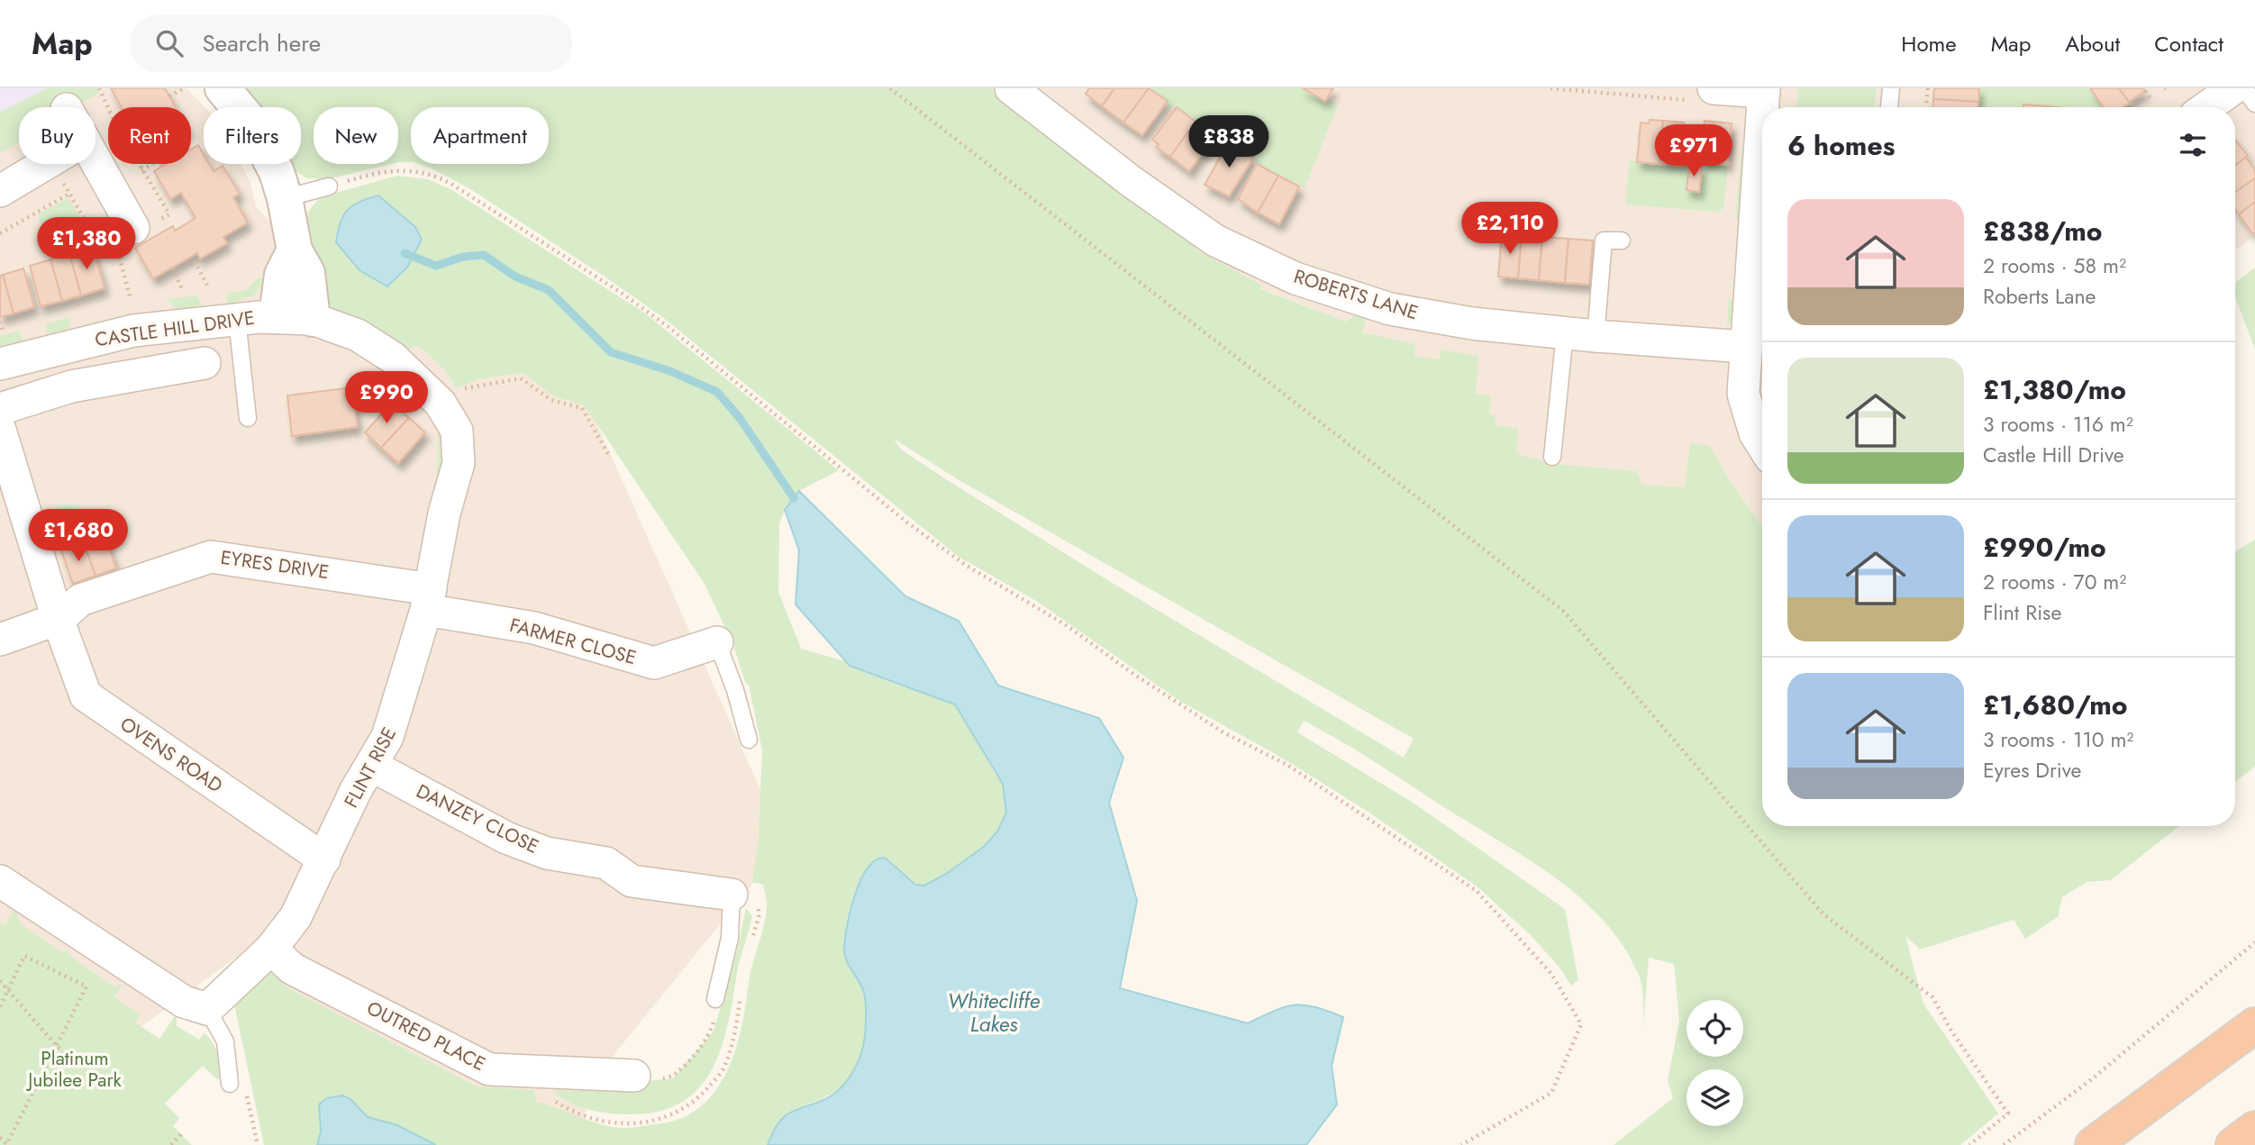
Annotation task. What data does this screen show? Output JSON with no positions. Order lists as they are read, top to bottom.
{
  "streets": {
    "street": [
      "ROBERTS LANE",
      "CASTLE HILL DRIVE",
      "EYRES DRIVE",
      "FARMER CLOSE",
      "OVENS ROAD",
      "FLINT RISE",
      "DANZEY CLOSE",
      "OUTRED PLACE"
    ]
  },
  "crossings": [
    ["CASTLE HILL DRIVE", "FLINT RISE"],
    ["EYRES DRIVE", "FARMER CLOSE"],
    ["EYRES DRIVE", "OVENS ROAD"],
    ["EYRES DRIVE", "FLINT RISE"],
    ["FARMER CLOSE", "FLINT RISE"],
    ["OVENS ROAD", "FLINT RISE"],
    ["FLINT RISE", "DANZEY CLOSE"],
    ["FLINT RISE", "OUTRED PLACE"]
  ],
  "water": ["Whitecliffe Lakes"],
  "parks": ["Platinum Jubilee Park"],
  "page": {
    "header": "Map",
    "search": "Search here",
    "nav": [
      "Home",
      "Map",
      "About",
      "Contact"
    ],
    "chip": [
      "Buy",
      "Rent",
      "Filters",
      "New",
      "Apartment"
    ],
    "heading": "6 homes",
    "price": [
      "£838",
      "£971",
      "£2,110",
      "£1,380",
      "£990",
      "£1,680"
    ],
    "list": [
      {
        "name": "£838/mo",
        "note": "2 rooms · 58 m² · Roberts Lane"
      },
      {
        "name": "£1,380/mo",
        "note": "3 rooms · 116 m² · Castle Hill Drive"
      },
      {
        "name": "£990/mo",
        "note": "2 rooms · 70 m² · Flint Rise"
      },
      {
        "name": "£1,680/mo",
        "note": "3 rooms · 110 m² · Eyres Drive"
      }
    ]
  }
}
